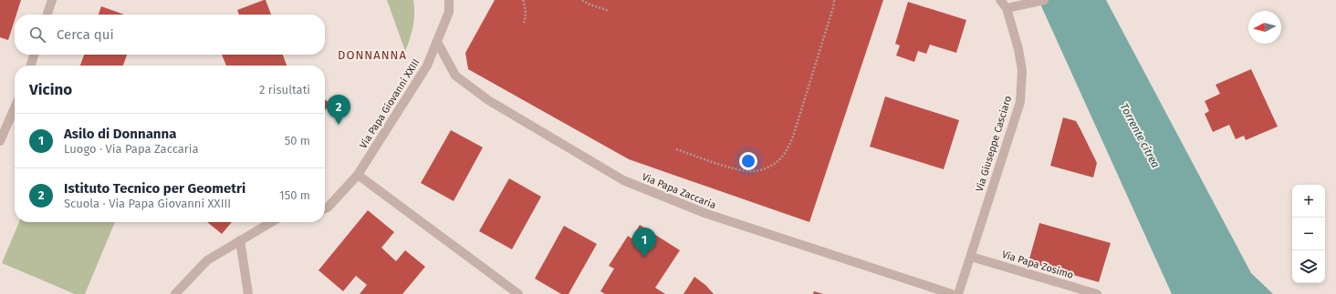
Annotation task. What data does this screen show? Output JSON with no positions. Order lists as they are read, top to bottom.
{
  "streets": {
    "street": [
      "Via Papa Giovanni XXIII",
      "Via Giuseppe Casciaro",
      "Via Papa Zaccaria",
      "Via Papa Zosimo"
    ]
  },
  "crossings": [
    ["Via Papa Giovanni XXIII", "Via Papa Zaccaria"],
    ["Via Giuseppe Casciaro", "Via Papa Zosimo"]
  ],
  "districts": ["DONNANNA"],
  "water": ["Torrente citrea"],
  "north": "left",
  "page": {
    "search": "Cerca qui",
    "heading": ["Vicino", "2 risultati"],
    "pins": ["2", "1"],
    "list": [
      {
        "mark": "1",
        "name": "Asilo di Donnanna",
        "note": "Luogo · Via Papa Zaccaria",
        "value": "50 m"
      },
      {
        "mark": "2",
        "name": "Istituto Tecnico per Geometri",
        "note": "Scuola · Via Papa Giovanni XXIII",
        "value": "150 m"
      }
    ],
    "map_buttons": ["+", "−"]
  }
}
